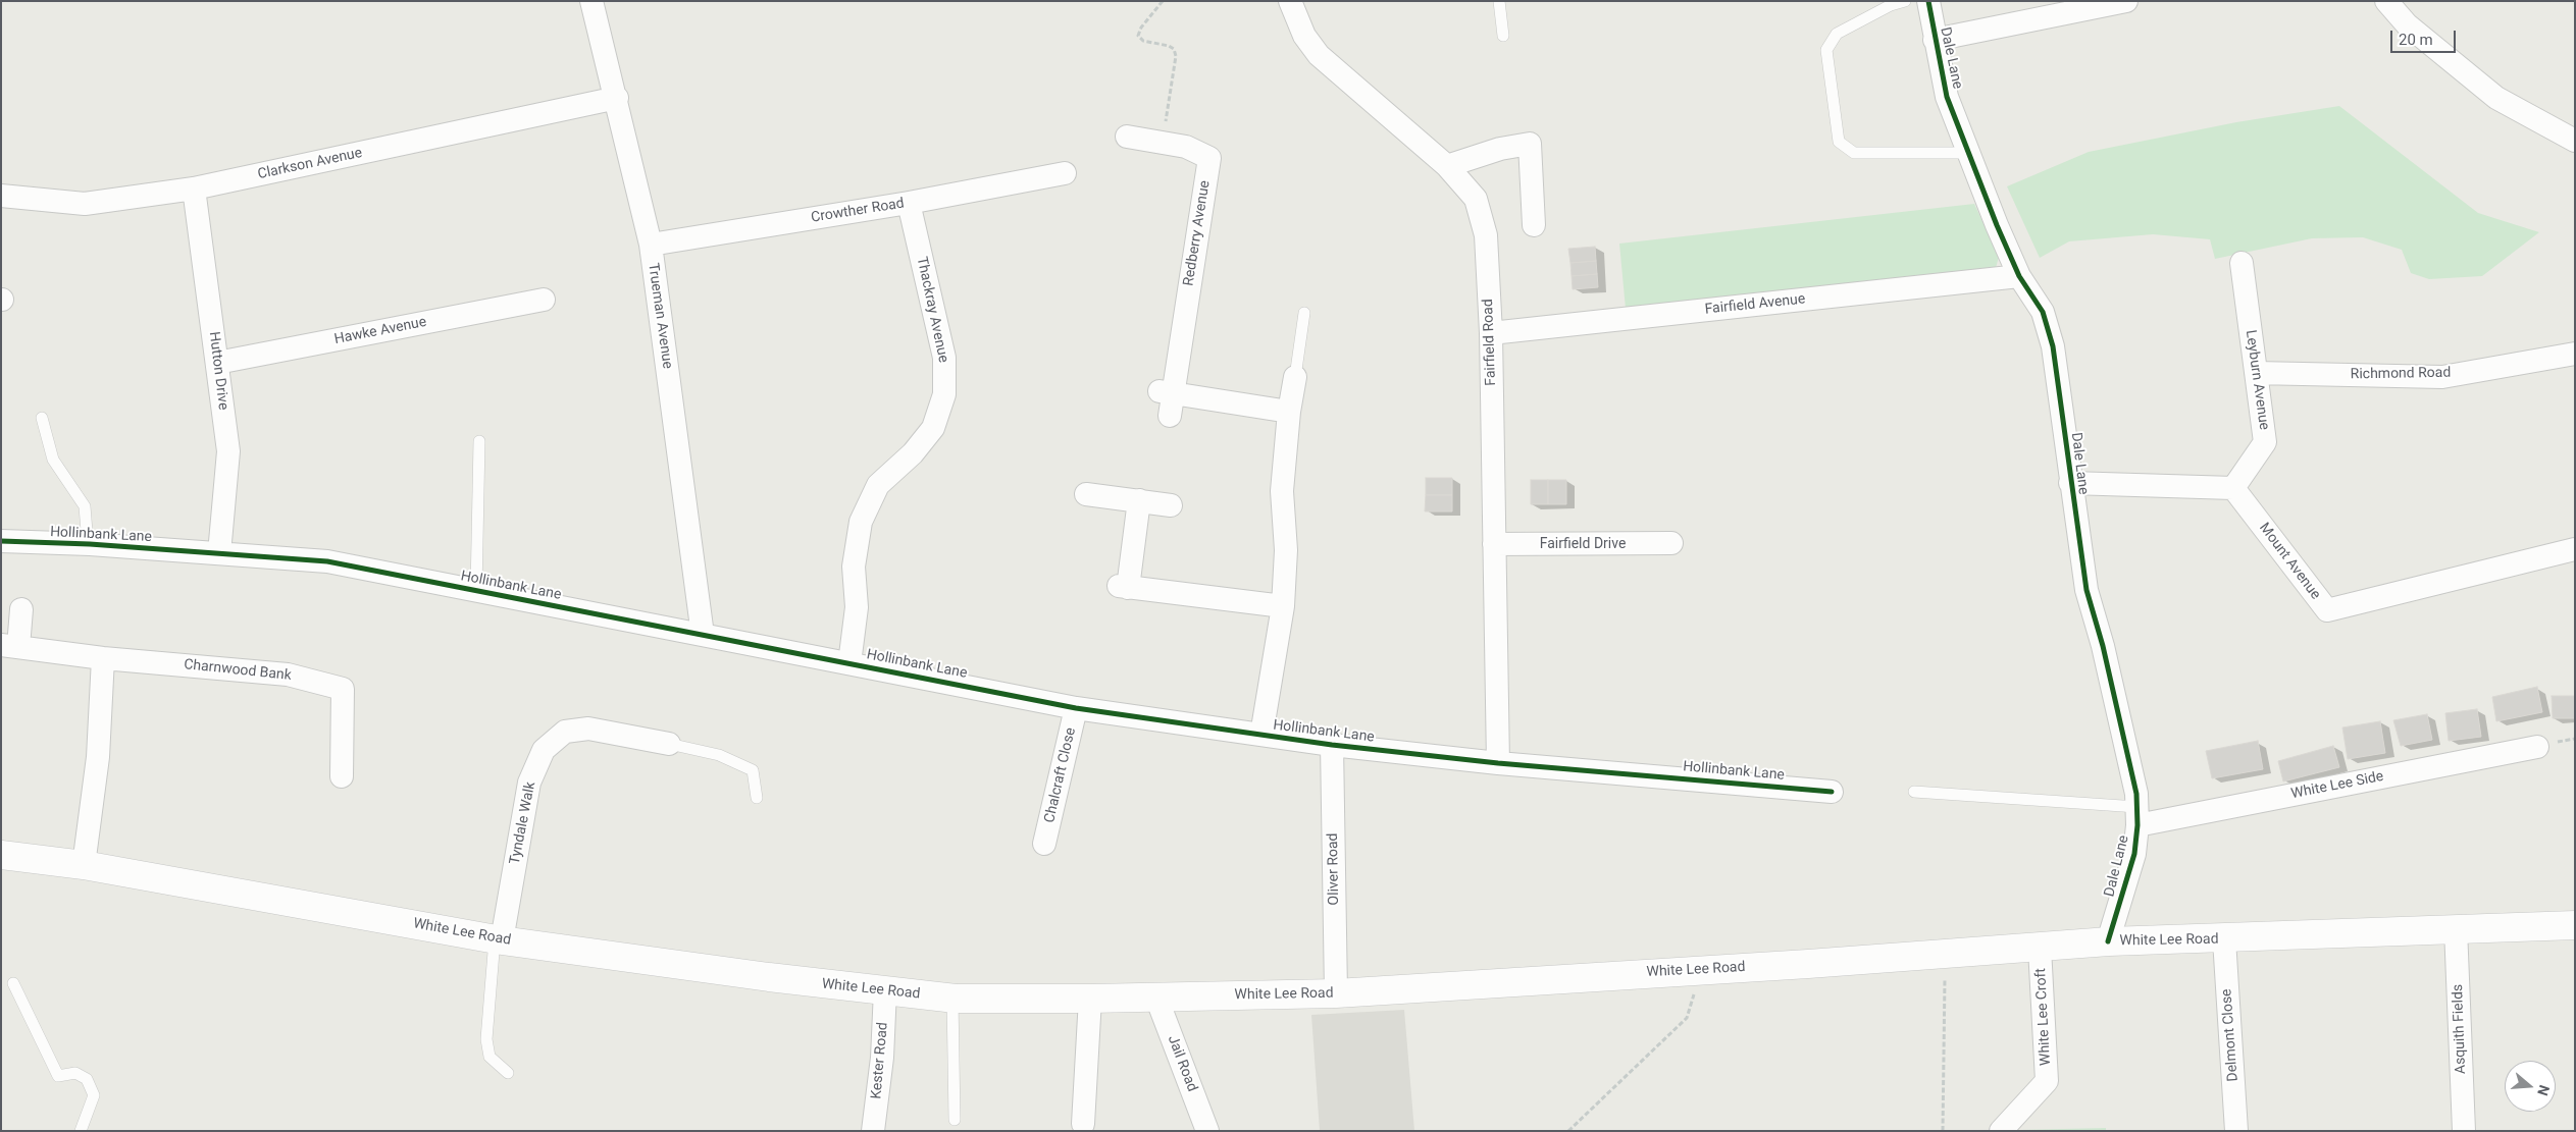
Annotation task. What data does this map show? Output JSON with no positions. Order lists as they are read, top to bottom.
{
  "streets": {
    "main road": ["White Lee Road"],
    "street": [
      "Dale Lane",
      "Clarkson Avenue",
      "Crowther Road",
      "Redberry Avenue",
      "Fairfield Avenue",
      "Thackray Avenue",
      "Trueman Avenue",
      "Hawke Avenue",
      "Fairfield Road",
      "Hutton Drive",
      "Richmond Road",
      "Leyburn Avenue",
      "Hollinbank Lane",
      "Fairfield Drive",
      "Mount Avenue",
      "Charnwood Bank",
      "Chalcraft Close",
      "White Lee Side",
      "Tyndale Walk",
      "Oliver Road",
      "White Lee Croft",
      "Asquith Fields",
      "Delmont Close",
      "Kester Road",
      "Jail Road"
    ]
  },
  "crossings": [
    ["Dale Lane", "Fairfield Avenue"],
    ["Dale Lane", "White Lee Side"],
    ["Dale Lane", "White Lee Road"],
    ["Clarkson Avenue", "Trueman Avenue"],
    ["Clarkson Avenue", "Hutton Drive"],
    ["Crowther Road", "Thackray Avenue"],
    ["Crowther Road", "Trueman Avenue"],
    ["Fairfield Avenue", "Fairfield Road"],
    ["Thackray Avenue", "Hollinbank Lane"],
    ["Trueman Avenue", "Hollinbank Lane"],
    ["Hawke Avenue", "Hutton Drive"],
    ["Fairfield Road", "Hollinbank Lane"],
    ["Fairfield Road", "Fairfield Drive"],
    ["Hutton Drive", "Hollinbank Lane"],
    ["Richmond Road", "Leyburn Avenue"],
    ["Leyburn Avenue", "Mount Avenue"],
    ["Hollinbank Lane", "Chalcraft Close"],
    ["Hollinbank Lane", "Oliver Road"],
    ["Tyndale Walk", "White Lee Road"],
    ["Oliver Road", "White Lee Road"],
    ["White Lee Road", "White Lee Croft"],
    ["White Lee Road", "Asquith Fields"],
    ["White Lee Road", "Delmont Close"],
    ["White Lee Road", "Kester Road"],
    ["White Lee Road", "Jail Road"]
  ],
  "scale_bar": "20 m",
  "north": "right"
}
